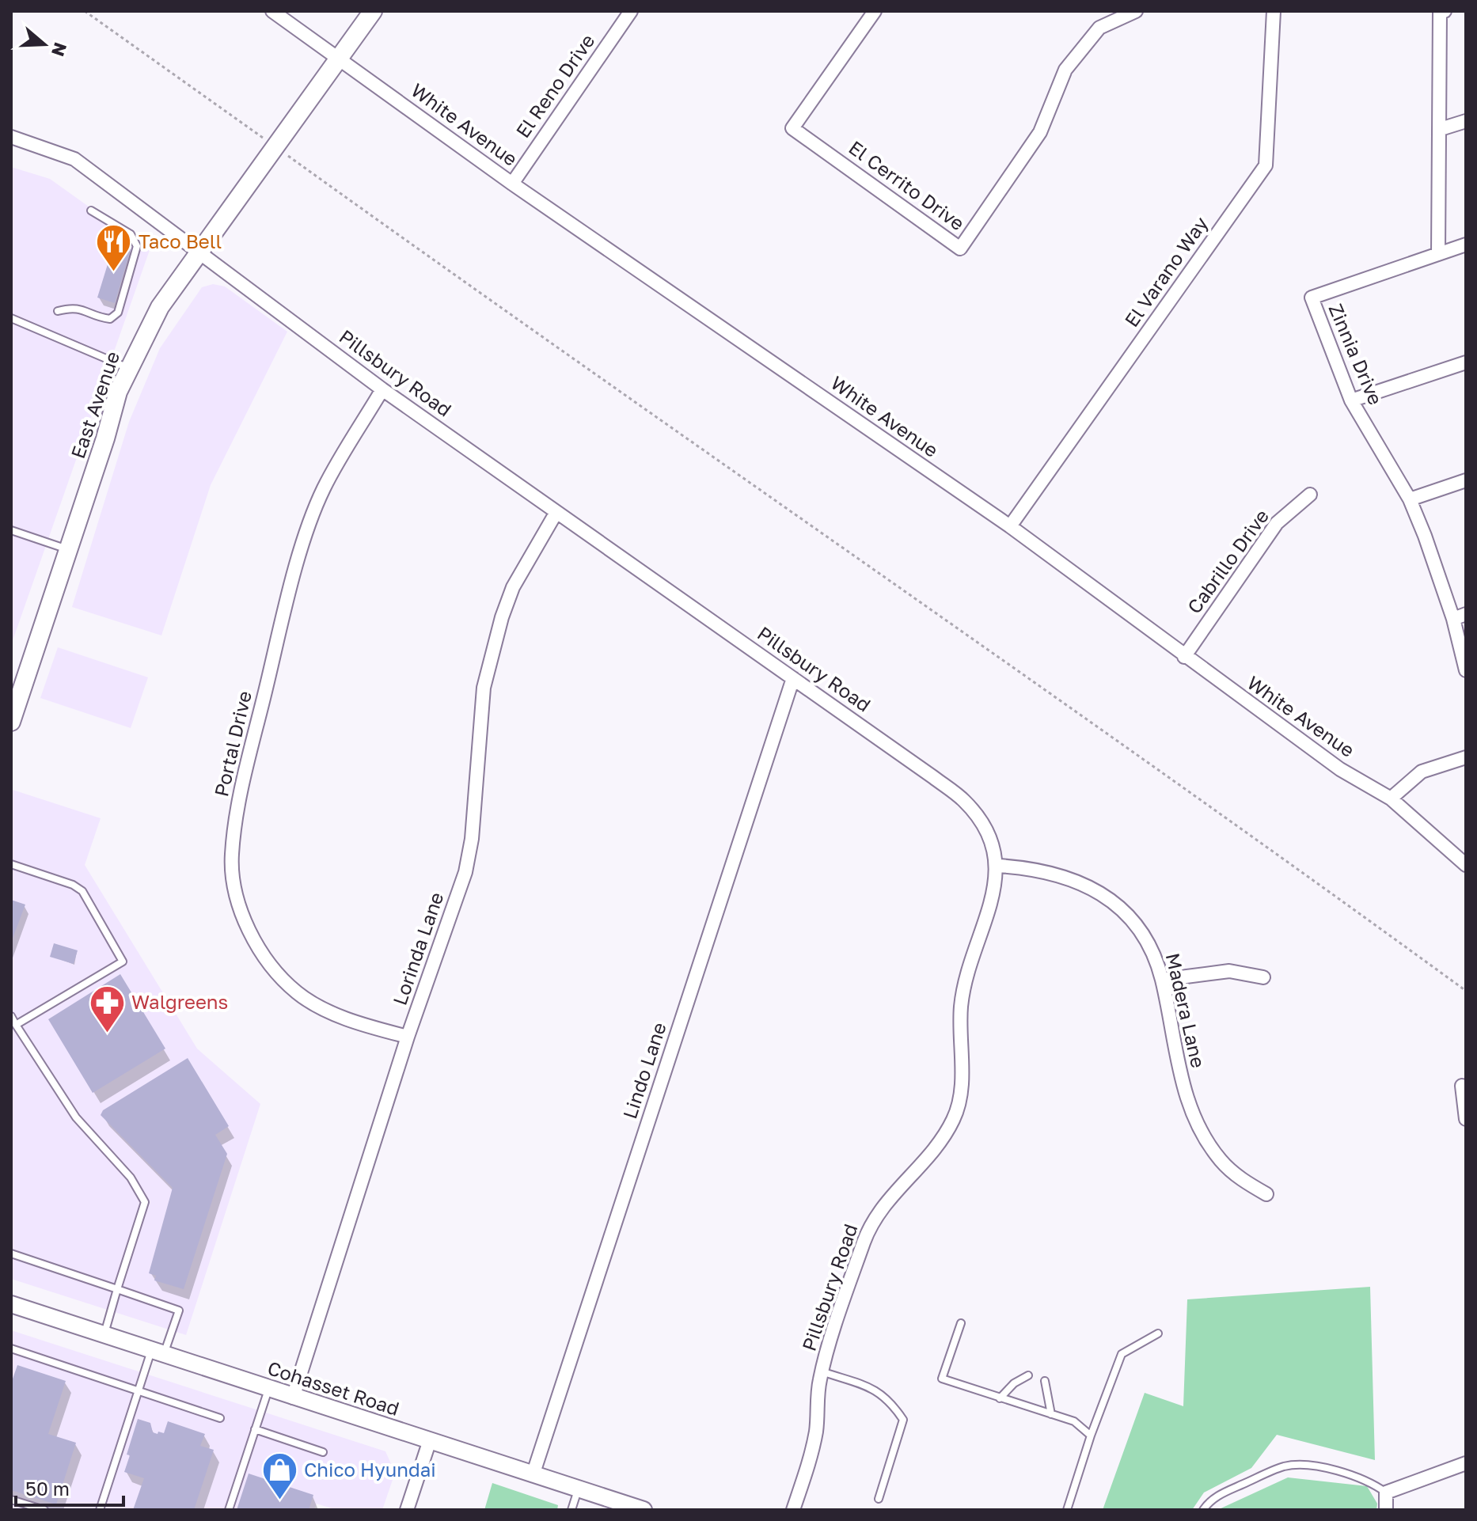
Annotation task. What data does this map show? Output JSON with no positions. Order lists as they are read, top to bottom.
{
  "streets": {
    "main road": ["East Avenue"],
    "street": [
      "El Reno Drive",
      "White Avenue",
      "El Cerrito Drive",
      "El Varano Way",
      "Zinnia Drive",
      "Pillsbury Road",
      "Cabrillo Drive",
      "Portal Drive",
      "Lorinda Lane",
      "Madera Lane",
      "Lindo Lane",
      "Cohasset Road"
    ]
  },
  "crossings": [
    ["El Reno Drive", "White Avenue"],
    ["White Avenue", "El Varano Way"],
    ["White Avenue", "East Avenue"],
    ["White Avenue", "Cabrillo Drive"],
    ["Pillsbury Road", "East Avenue"],
    ["Pillsbury Road", "Portal Drive"],
    ["Pillsbury Road", "Lorinda Lane"],
    ["Pillsbury Road", "Madera Lane"],
    ["Pillsbury Road", "Lindo Lane"],
    ["Portal Drive", "Lorinda Lane"],
    ["Lorinda Lane", "Cohasset Road"],
    ["Lindo Lane", "Cohasset Road"]
  ],
  "places": {
    "restaurant": ["Taco Bell"],
    "pharmacy": ["Walgreens"],
    "shop": ["Chico Hyundai"]
  },
  "scale_bar": "50 m",
  "north": "right"
}
